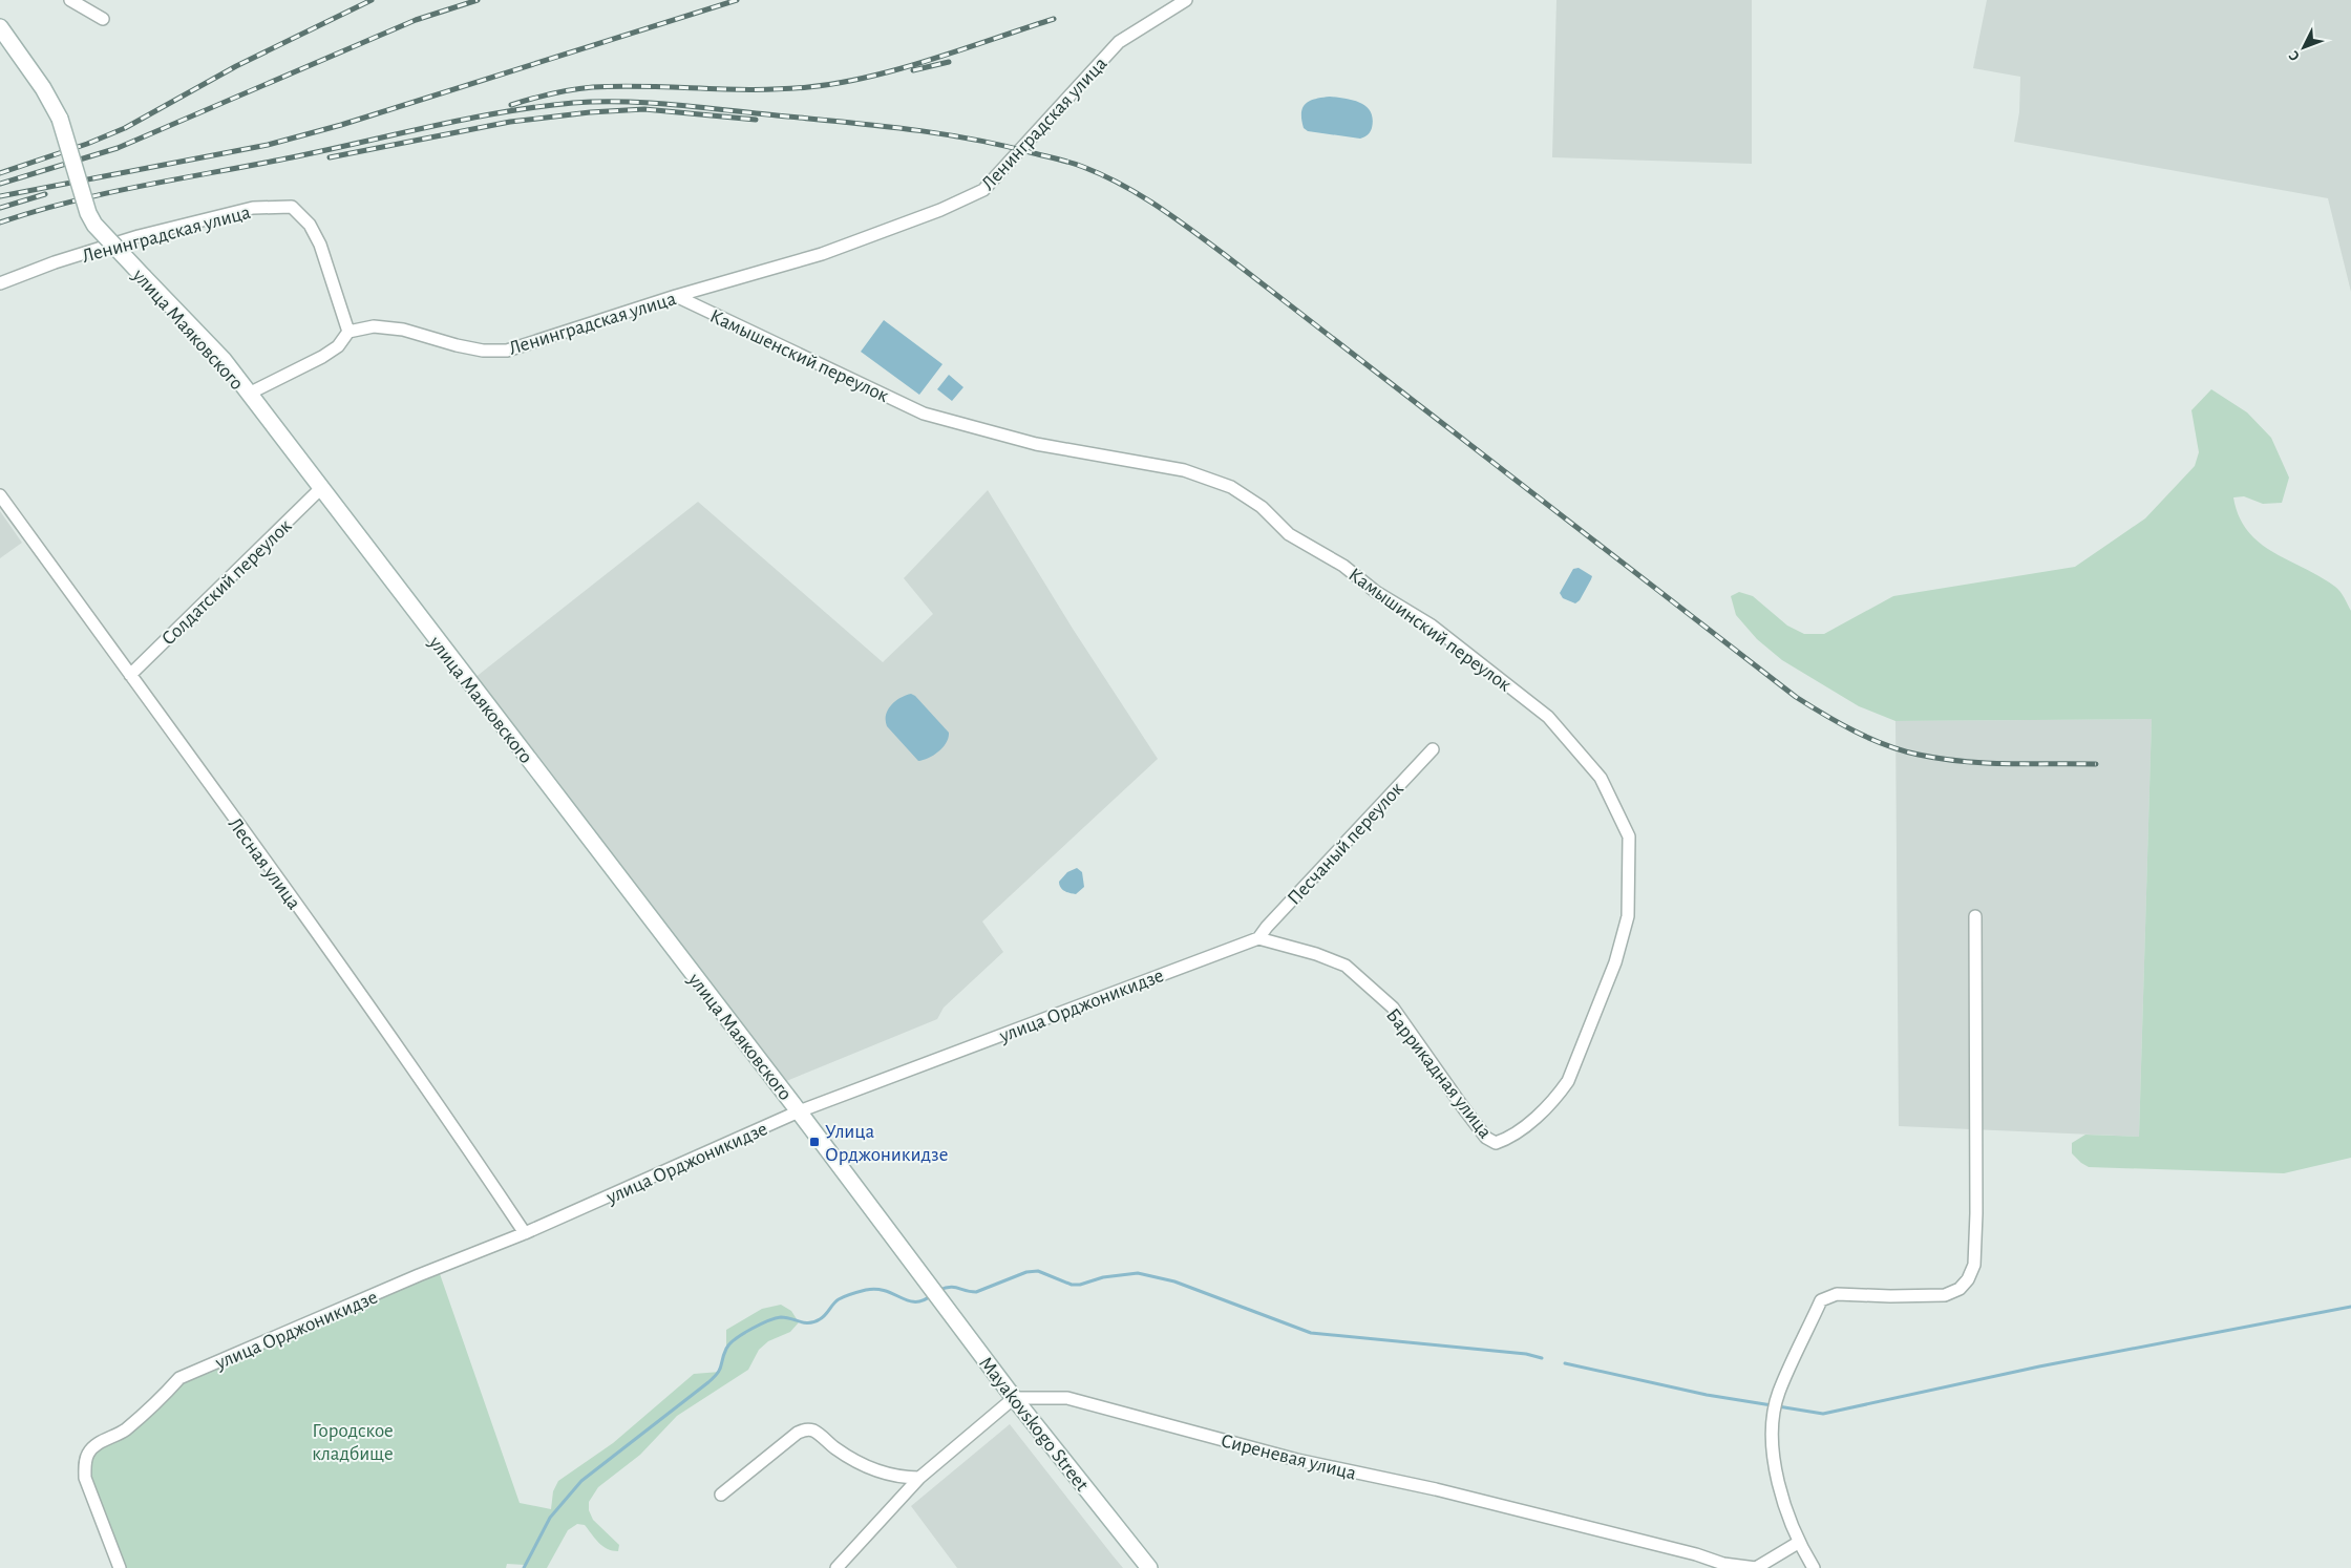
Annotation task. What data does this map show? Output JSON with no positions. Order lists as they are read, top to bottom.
{
  "streets": {
    "street": [
      "Ленинградская улица",
      "улица Маяковского",
      "Камышенский переулок",
      "Солдатский переулок",
      "Камышинский переулок",
      "Песчаный переулок",
      "Лесная улица",
      "улица Орджоникидзе",
      "Баррикадная улица",
      "Mayakovskogo Street",
      "Сиреневая улица"
    ]
  },
  "crossings": [
    ["Ленинградская улица", "Камышенский переулок"],
    ["улица Маяковского", "Солдатский переулок"],
    ["улица Маяковского", "улица Орджоникидзе"],
    ["улица Маяковского", "Mayakovskogo Street"],
    ["Камышенский переулок", "Камышинский переулок"],
    ["Солдатский переулок", "Лесная улица"],
    ["Камышинский переулок", "Баррикадная улица"],
    ["Песчаный переулок", "улица Орджоникидзе"],
    ["Песчаный переулок", "Баррикадная улица"],
    ["Лесная улица", "улица Орджоникидзе"],
    ["улица Орджоникидзе", "Баррикадная улица"],
    ["Mayakovskogo Street", "Сиреневая улица"]
  ],
  "parks": ["Городское кладбище"],
  "places": {
    "transit": ["Улица Орджоникидзе"]
  },
  "north": "bottom left"
}
